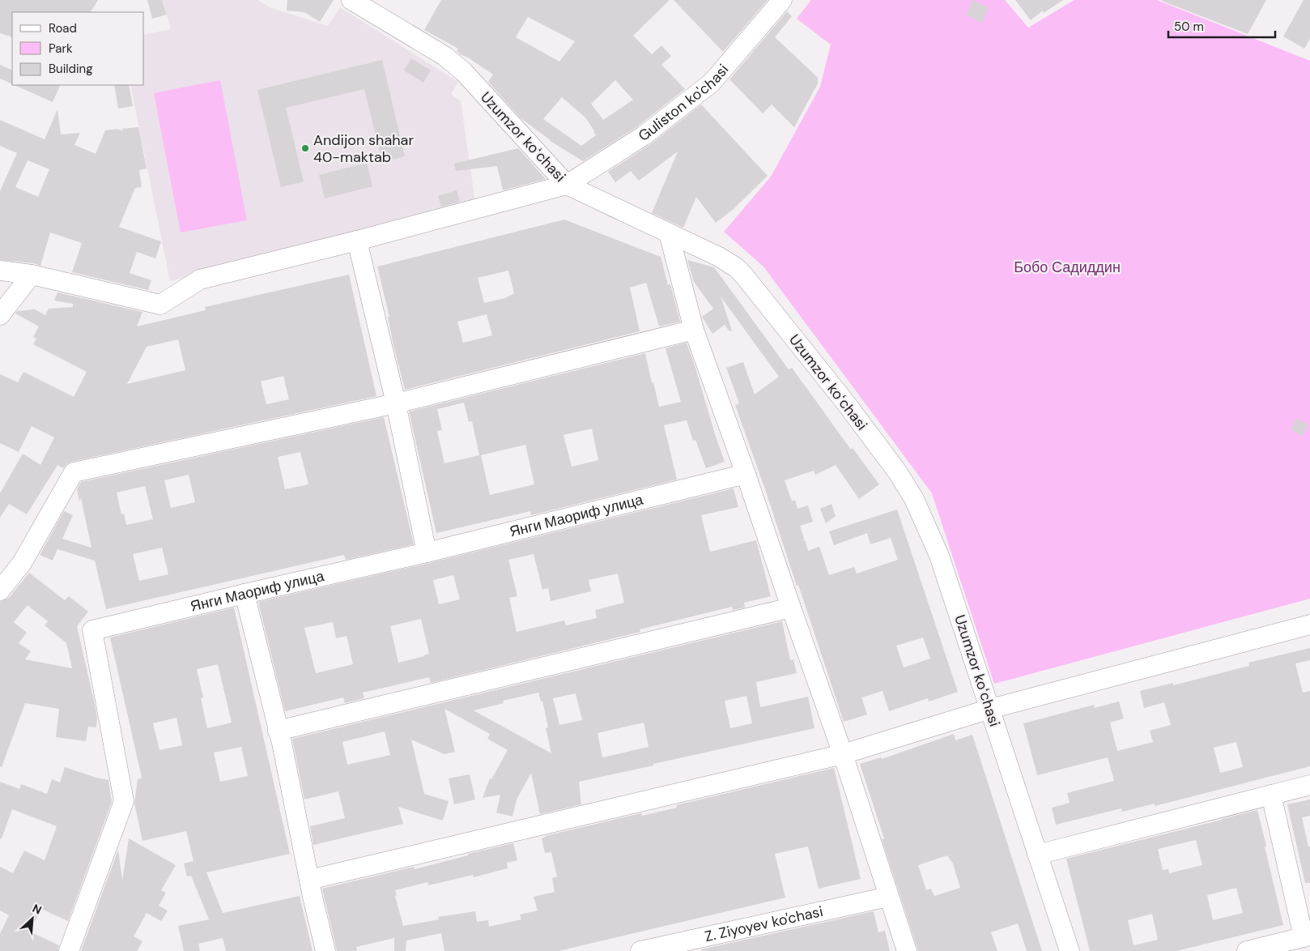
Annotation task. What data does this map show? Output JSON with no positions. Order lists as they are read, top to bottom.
{
  "streets": {
    "street": [
      "Guliston ko'chasi",
      "Uzumzor koʻchasi",
      "Янги Маориф улица",
      "Z. Ziyoyev ko'chasi"
    ]
  },
  "crossings": [
    ["Guliston ko'chasi", "Uzumzor koʻchasi"]
  ],
  "parks": ["Бобо Садиддин"],
  "places": ["Andijon shahar 40-maktab"],
  "legend": ["Road", "Park", "Building"],
  "scale_bar": "50 m",
  "north": "top right"
}
